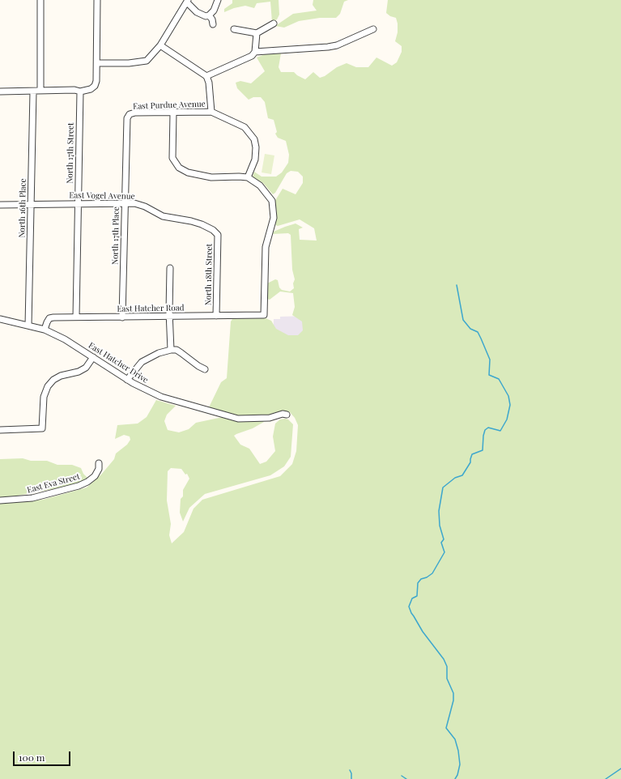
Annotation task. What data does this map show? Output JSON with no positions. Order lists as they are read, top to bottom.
{
  "streets": {
    "street": [
      "East Purdue Avenue",
      "North 17th Street",
      "East Vogel Avenue",
      "North 16th Place",
      "North 17th Place",
      "North 18th Street",
      "East Hatcher Road",
      "East Hatcher Drive",
      "East Eva Street"
    ]
  },
  "crossings": [
    ["East Purdue Avenue", "North 17th Place"],
    ["East Purdue Avenue", "East Hatcher Road"],
    ["North 17th Street", "East Vogel Avenue"],
    ["North 17th Street", "East Hatcher Road"],
    ["East Vogel Avenue", "North 16th Place"],
    ["East Vogel Avenue", "North 17th Place"],
    ["East Vogel Avenue", "North 18th Street"],
    ["North 16th Place", "East Hatcher Drive"],
    ["North 17th Place", "East Hatcher Road"],
    ["North 18th Street", "East Hatcher Road"],
    ["East Hatcher Road", "East Hatcher Drive"]
  ],
  "scale_bar": "100 m"
}
